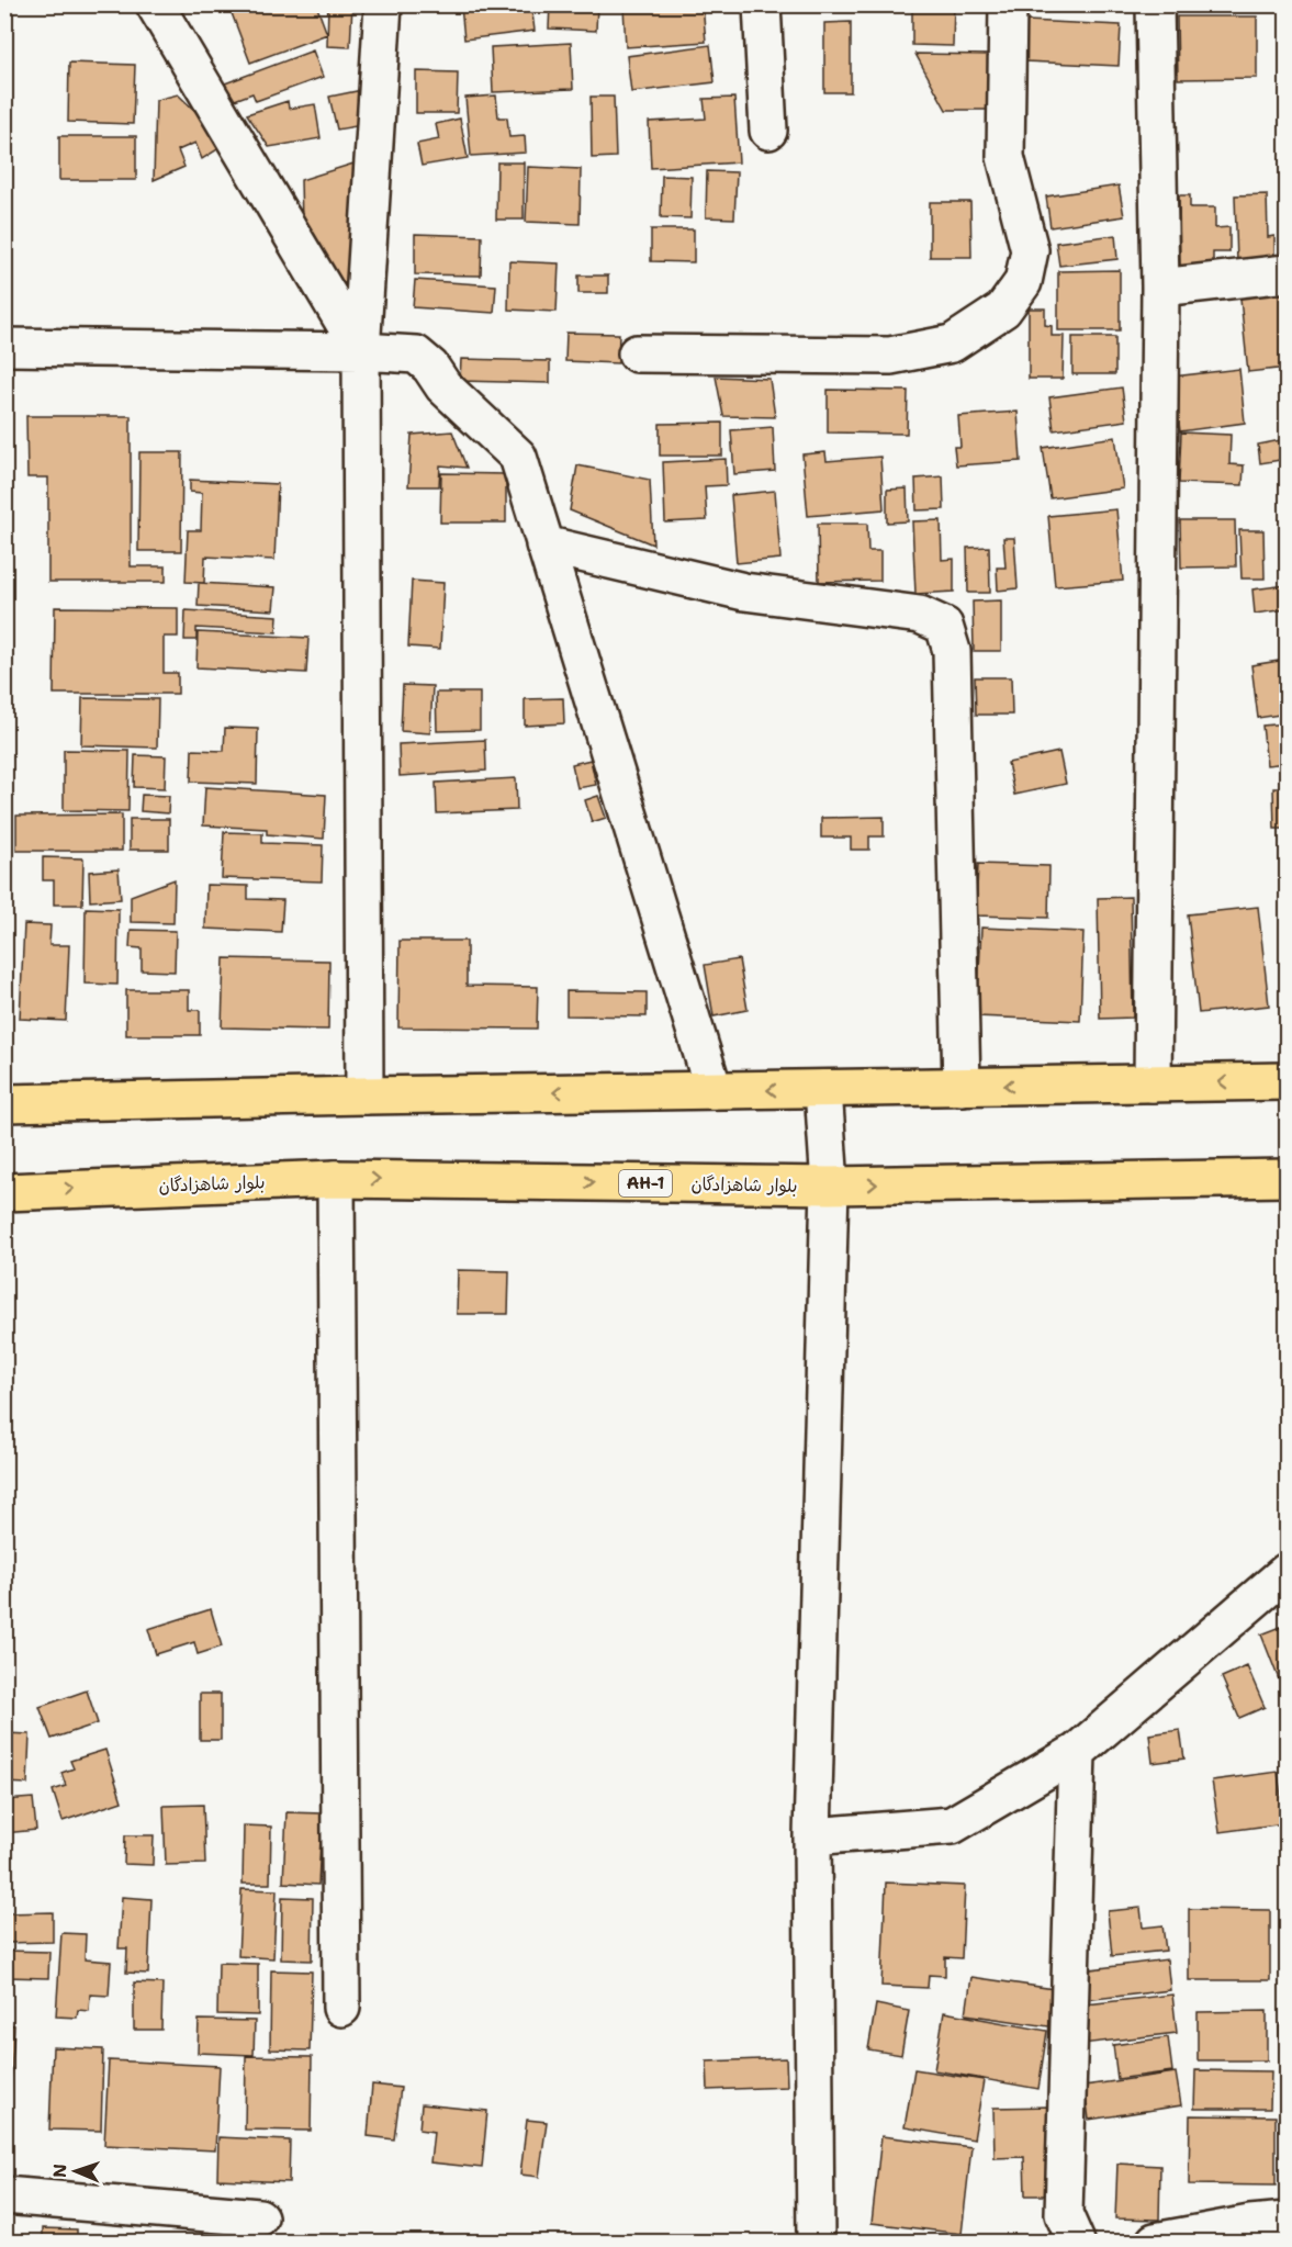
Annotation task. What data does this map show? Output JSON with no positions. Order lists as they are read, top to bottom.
{
  "streets": {
    "main road": ["بلوار شاهزادگان", "AH-1"]
  },
  "north": "left"
}
